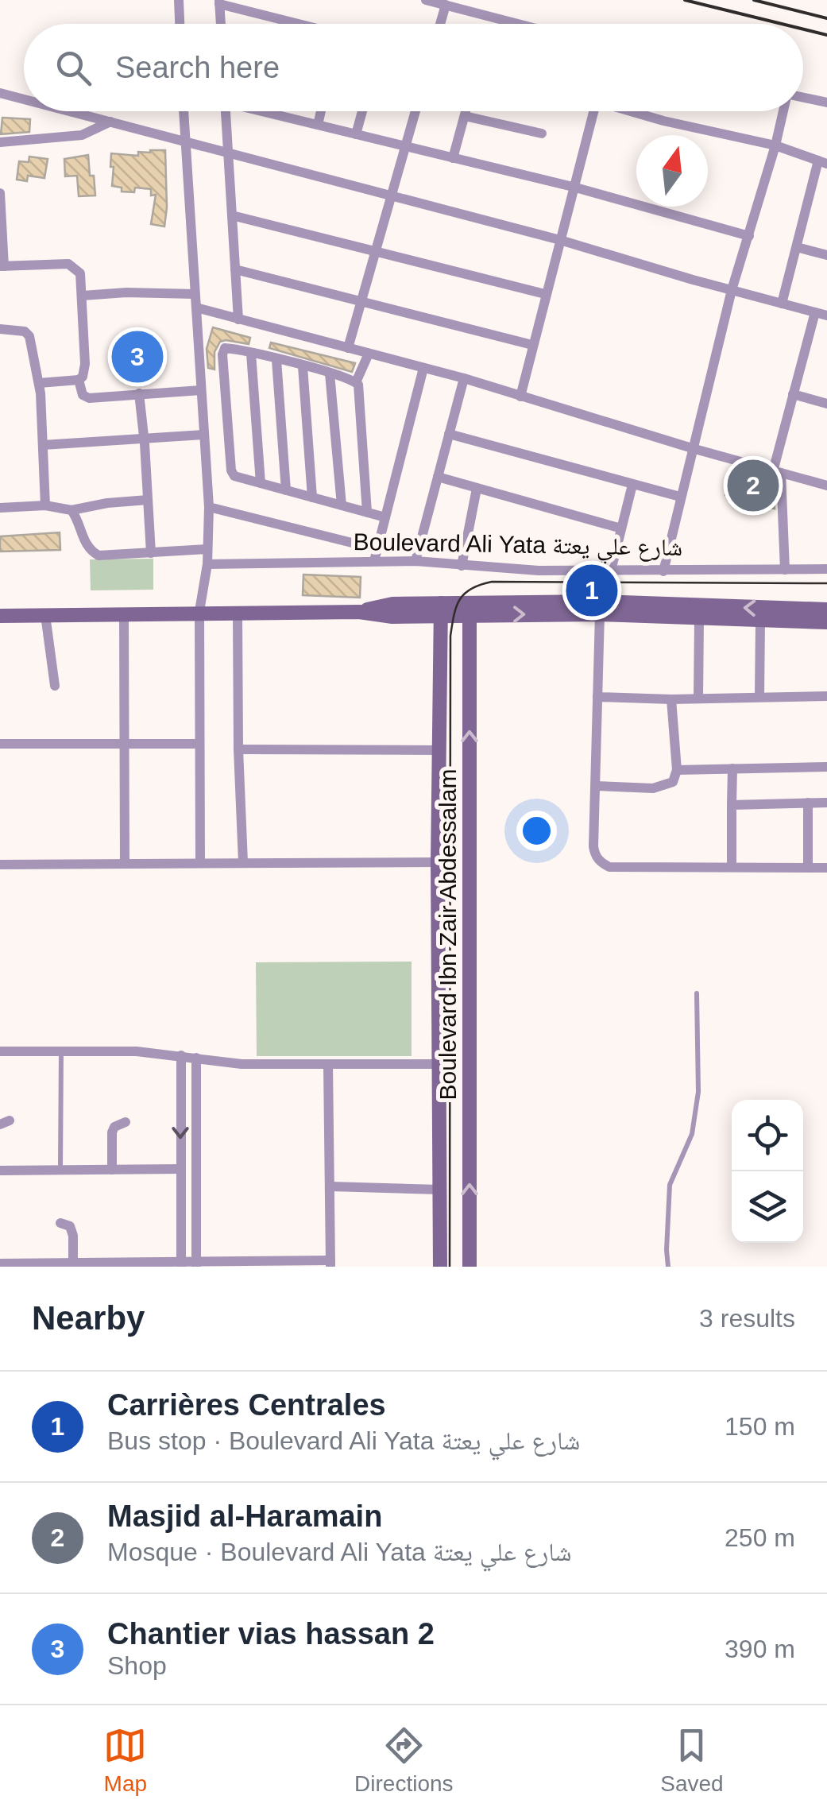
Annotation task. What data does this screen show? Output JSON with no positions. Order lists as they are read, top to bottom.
{
  "streets": {
    "street": ["Boulevard Ali Yata شارع علي يعتة", "Boulevard Ibn Zair Abdessalam"]
  },
  "north": "top",
  "page": {
    "search": "Search here",
    "pins": ["3", "2", "1"],
    "heading": ["Nearby", "3 results"],
    "list": [
      {
        "mark": "1",
        "name": "Carrières Centrales",
        "note": "Bus stop · Boulevard Ali Yata شارع علي يعتة",
        "value": "150 m"
      },
      {
        "mark": "2",
        "name": "Masjid al-Haramain",
        "note": "Mosque · Boulevard Ali Yata شارع علي يعتة",
        "value": "250 m"
      },
      {
        "mark": "3",
        "name": "Chantier vias hassan 2",
        "note": "Shop",
        "value": "390 m"
      }
    ],
    "nav": ["Map", "Directions", "Saved"]
  }
}
